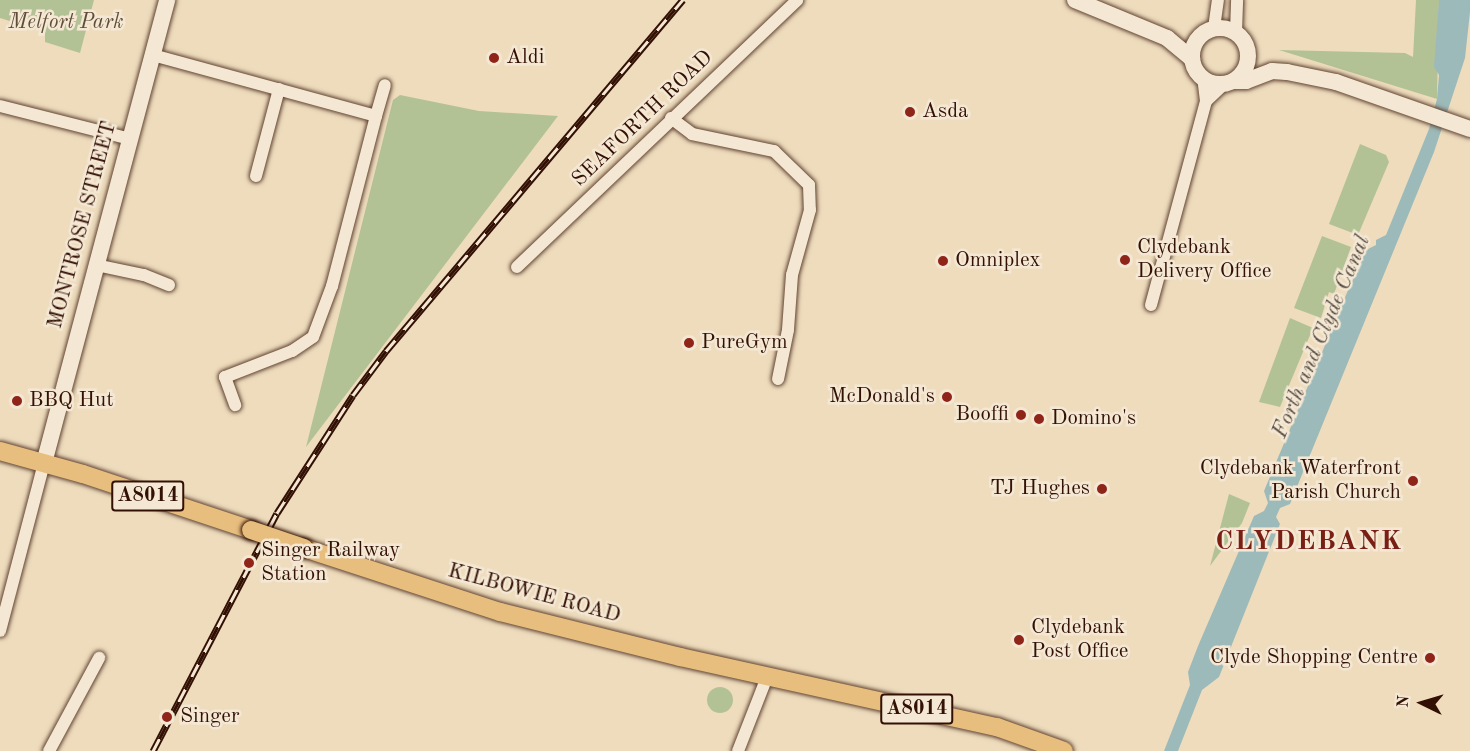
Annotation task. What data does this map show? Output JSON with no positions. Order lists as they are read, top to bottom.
{
  "streets": {
    "main road": ["A8014", "KILBOWIE ROAD"],
    "street": ["SEAFORTH ROAD", "MONTROSE STREET"]
  },
  "crossings": [
    ["MONTROSE STREET", "KILBOWIE ROAD"]
  ],
  "districts": ["CLYDEBANK"],
  "water": ["Forth and Clyde Canal"],
  "parks": ["Melfort Park"],
  "places": [
    "Aldi",
    "Asda",
    "Clydebank Delivery Office",
    "Omniplex",
    "PureGym",
    "McDonald's",
    "BBQ Hut",
    "Booffi",
    "Domino's",
    "Clydebank Waterfront Parish Church",
    "TJ Hughes",
    "Singer Railway Station",
    "Clydebank Post Office",
    "Clyde Shopping Centre",
    "Singer"
  ],
  "north": "left"
}
